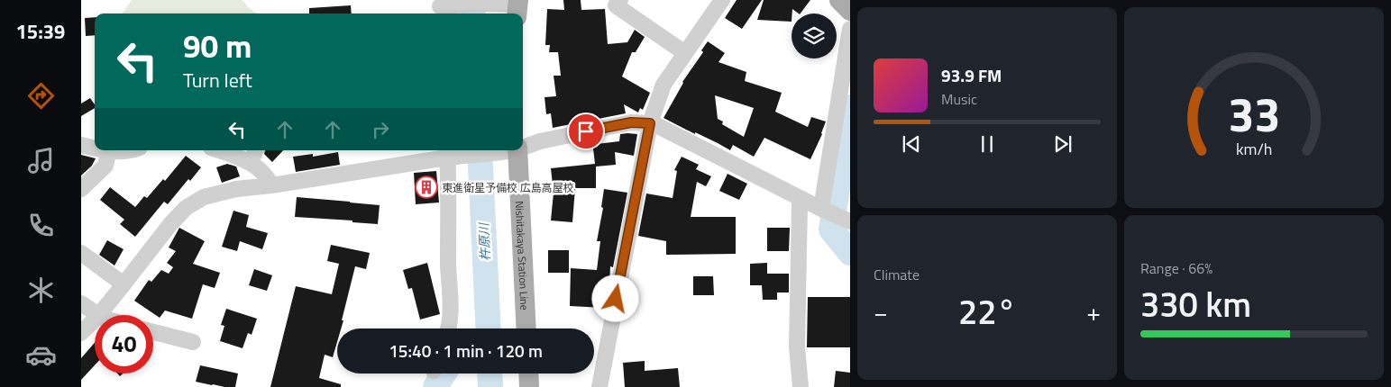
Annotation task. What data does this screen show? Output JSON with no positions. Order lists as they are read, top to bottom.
{
  "streets": {
    "main road": ["Nishitakaya Station Line"]
  },
  "water": ["杵原川"],
  "places": {
    "building": ["東進衛星予備校 広島高屋校"]
  },
  "page": {
    "tabs": "15:39",
    "turn": ["90 m", "Turn left"],
    "song": ["93.9 FM", "Music"],
    "tile": [
      "Climate",
      ["Range · 66%", "330 km"]
    ],
    "heat": ["−", "22°", "+"],
    "limit": "40",
    "trip": "15:40 · 1 min · 120 m",
    "gauge": ["33", "km/h"]
  }
}
